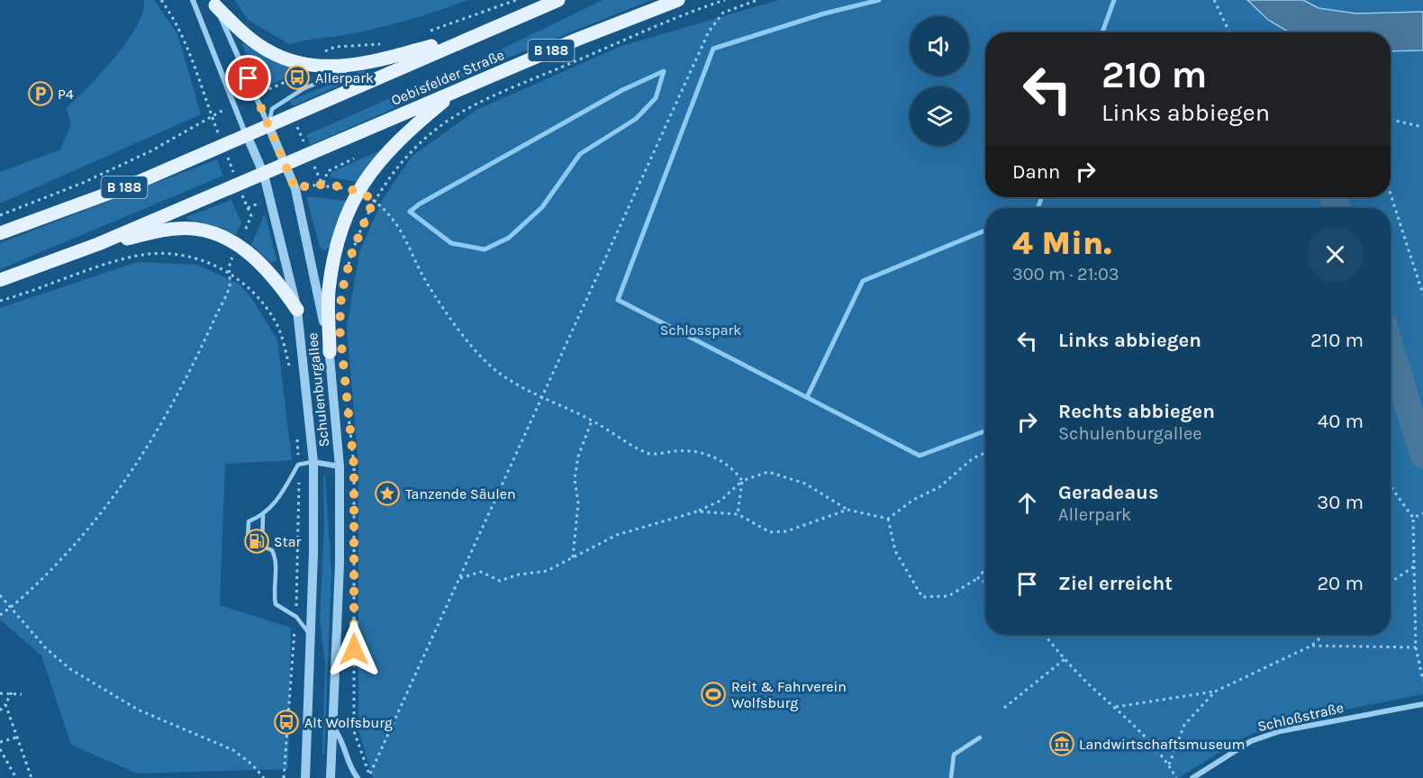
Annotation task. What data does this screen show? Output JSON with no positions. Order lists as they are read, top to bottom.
{
  "streets": {
    "main road": ["B 188", "Oebisfelder Straße"],
    "street": ["Schulenburgallee", "Schloßstraße"]
  },
  "crossings": [
    ["B 188", "Oebisfelder Straße"],
    ["B 188", "Schulenburgallee"],
    ["Oebisfelder Straße", "Schulenburgallee"]
  ],
  "parks": ["Schlosspark"],
  "places": {
    "bus stop": ["Allerpark", "Alt Wolfsburg"],
    "parking": ["P4"],
    "place": ["Tanzende Säulen"],
    "fuel station": ["Star"],
    "sports": ["Reit & Fahrverein Wolfsburg"],
    "museum": ["Landwirtschaftsmuseum"]
  },
  "page": {
    "turn": ["210 m", "Links abbiegen"],
    "then": "Dann",
    "heading": ["4 Min.", "300 m · 21:03"],
    "list": [
      {
        "name": "Links abbiegen",
        "value": "210 m"
      },
      {
        "name": "Rechts abbiegen",
        "note": "Schulenburgallee",
        "value": "40 m"
      },
      {
        "name": "Geradeaus",
        "note": "Allerpark",
        "value": "30 m"
      },
      {
        "name": "Ziel erreicht",
        "value": "20 m"
      }
    ]
  }
}
